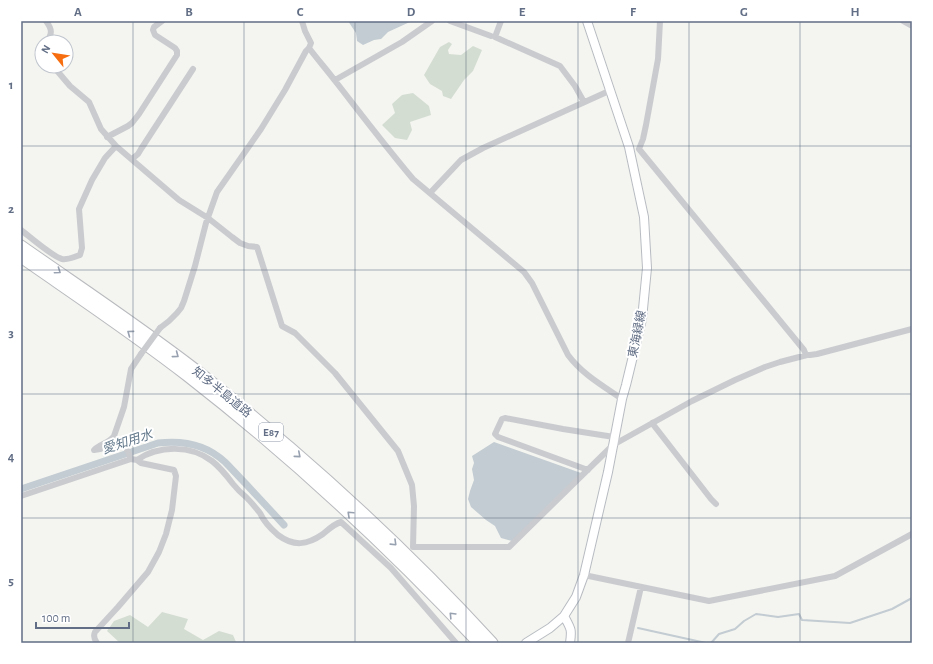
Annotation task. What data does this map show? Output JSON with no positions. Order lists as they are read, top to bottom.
{
  "streets": {
    "highway": ["知多半島道路", "E87"],
    "main road": ["東海緑線"]
  },
  "water": ["愛知用水"],
  "scale_bar": "100 m",
  "north": "top left",
  "grid": {
    "columns": [
      "A",
      "B",
      "C",
      "D",
      "E",
      "F",
      "G",
      "H"
    ],
    "rows": [
      "1",
      "2",
      "3",
      "4",
      "5"
    ]
  }
}
